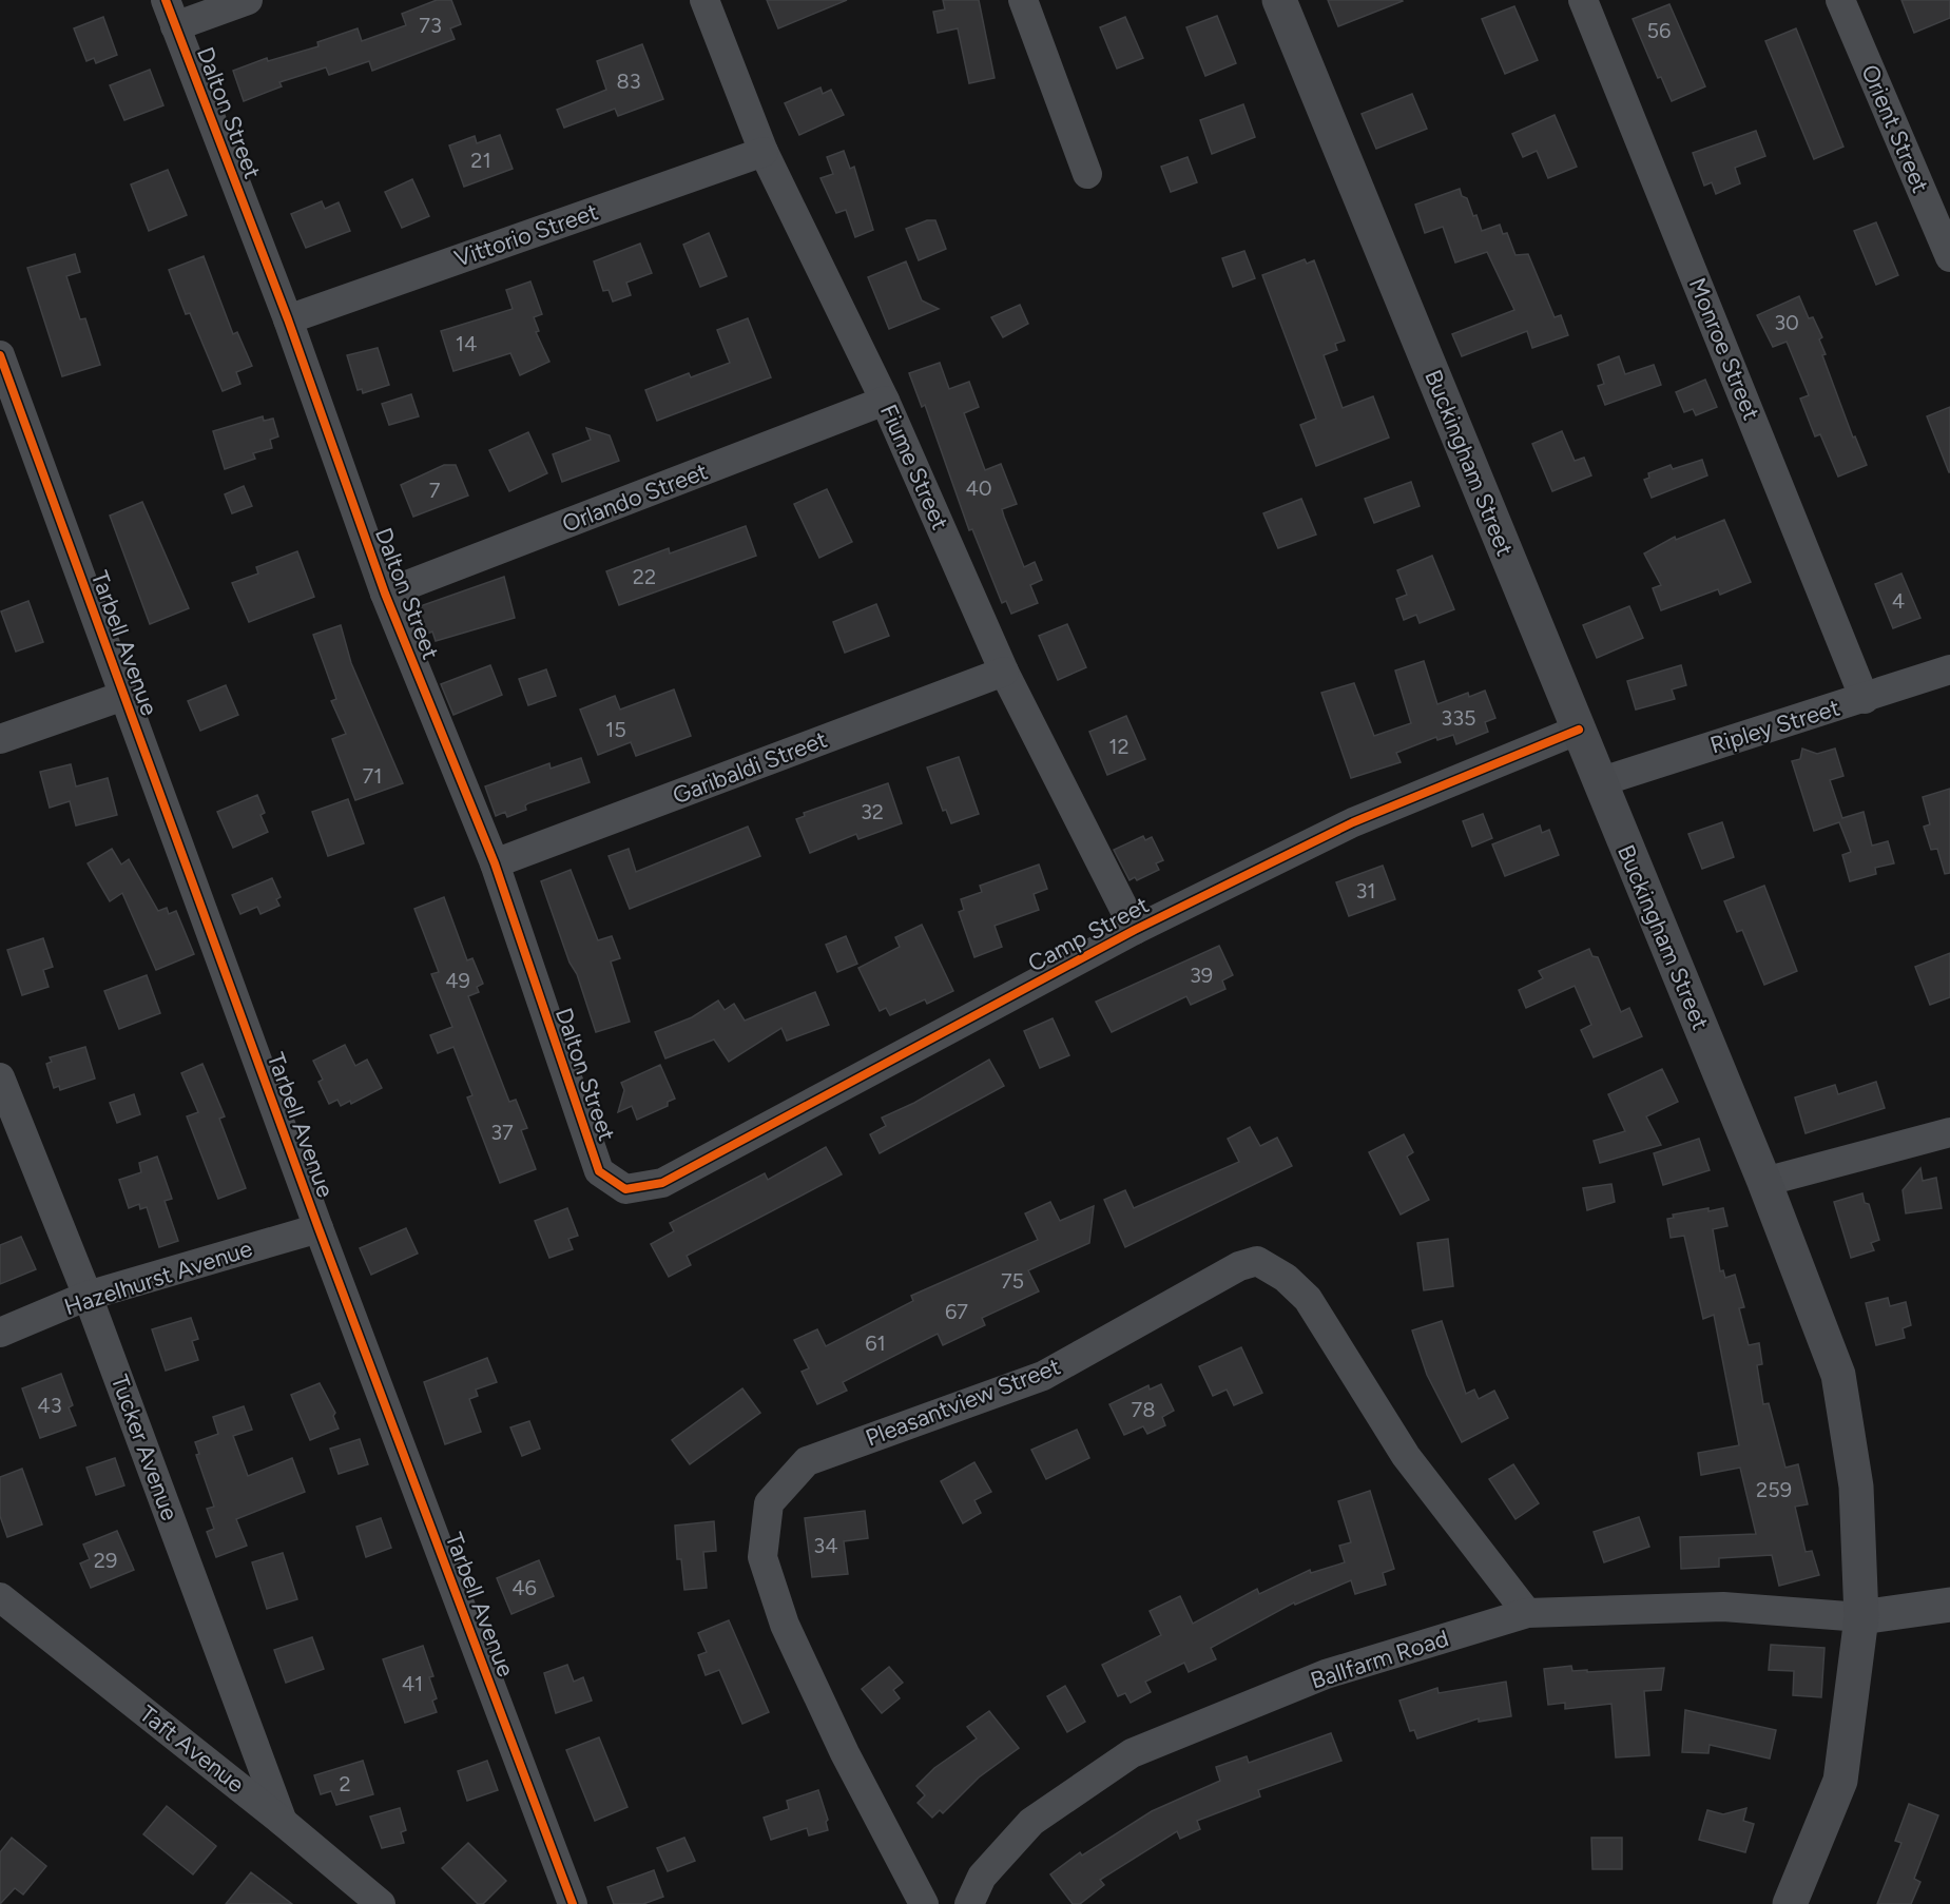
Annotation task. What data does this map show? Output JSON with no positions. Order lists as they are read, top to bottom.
{
  "streets": {
    "main road": ["Buckingham Street"],
    "street": [
      "Dalton Street",
      "Orient Street",
      "Vittorio Street",
      "Monroe Street",
      "Fiume Street",
      "Orlando Street",
      "Tarbell Avenue",
      "Ripley Street",
      "Garibaldi Street",
      "Camp Street",
      "Hazelhurst Avenue",
      "Pleasantview Street",
      "Tucker Avenue",
      "Ballfarm Road",
      "Taft Avenue"
    ]
  },
  "crossings": [
    ["Dalton Street", "Vittorio Street"],
    ["Dalton Street", "Orlando Street"],
    ["Dalton Street", "Garibaldi Street"],
    ["Dalton Street", "Camp Street"],
    ["Vittorio Street", "Fiume Street"],
    ["Monroe Street", "Ripley Street"],
    ["Buckingham Street", "Ripley Street"],
    ["Buckingham Street", "Camp Street"],
    ["Buckingham Street", "Ballfarm Road"],
    ["Fiume Street", "Orlando Street"],
    ["Fiume Street", "Garibaldi Street"],
    ["Fiume Street", "Camp Street"],
    ["Tarbell Avenue", "Hazelhurst Avenue"],
    ["Hazelhurst Avenue", "Tucker Avenue"],
    ["Pleasantview Street", "Ballfarm Road"],
    ["Tucker Avenue", "Taft Avenue"]
  ],
  "house_numbers": [
    "73",
    "56",
    "83",
    "21",
    "30",
    "14",
    "40",
    "7",
    "22",
    "4",
    "335",
    "15",
    "12",
    "71",
    "32",
    "31",
    "39",
    "49",
    "37",
    "75",
    "67",
    "61",
    "43",
    "78",
    "259",
    "34",
    "29",
    "46",
    "41",
    "2"
  ]
}
